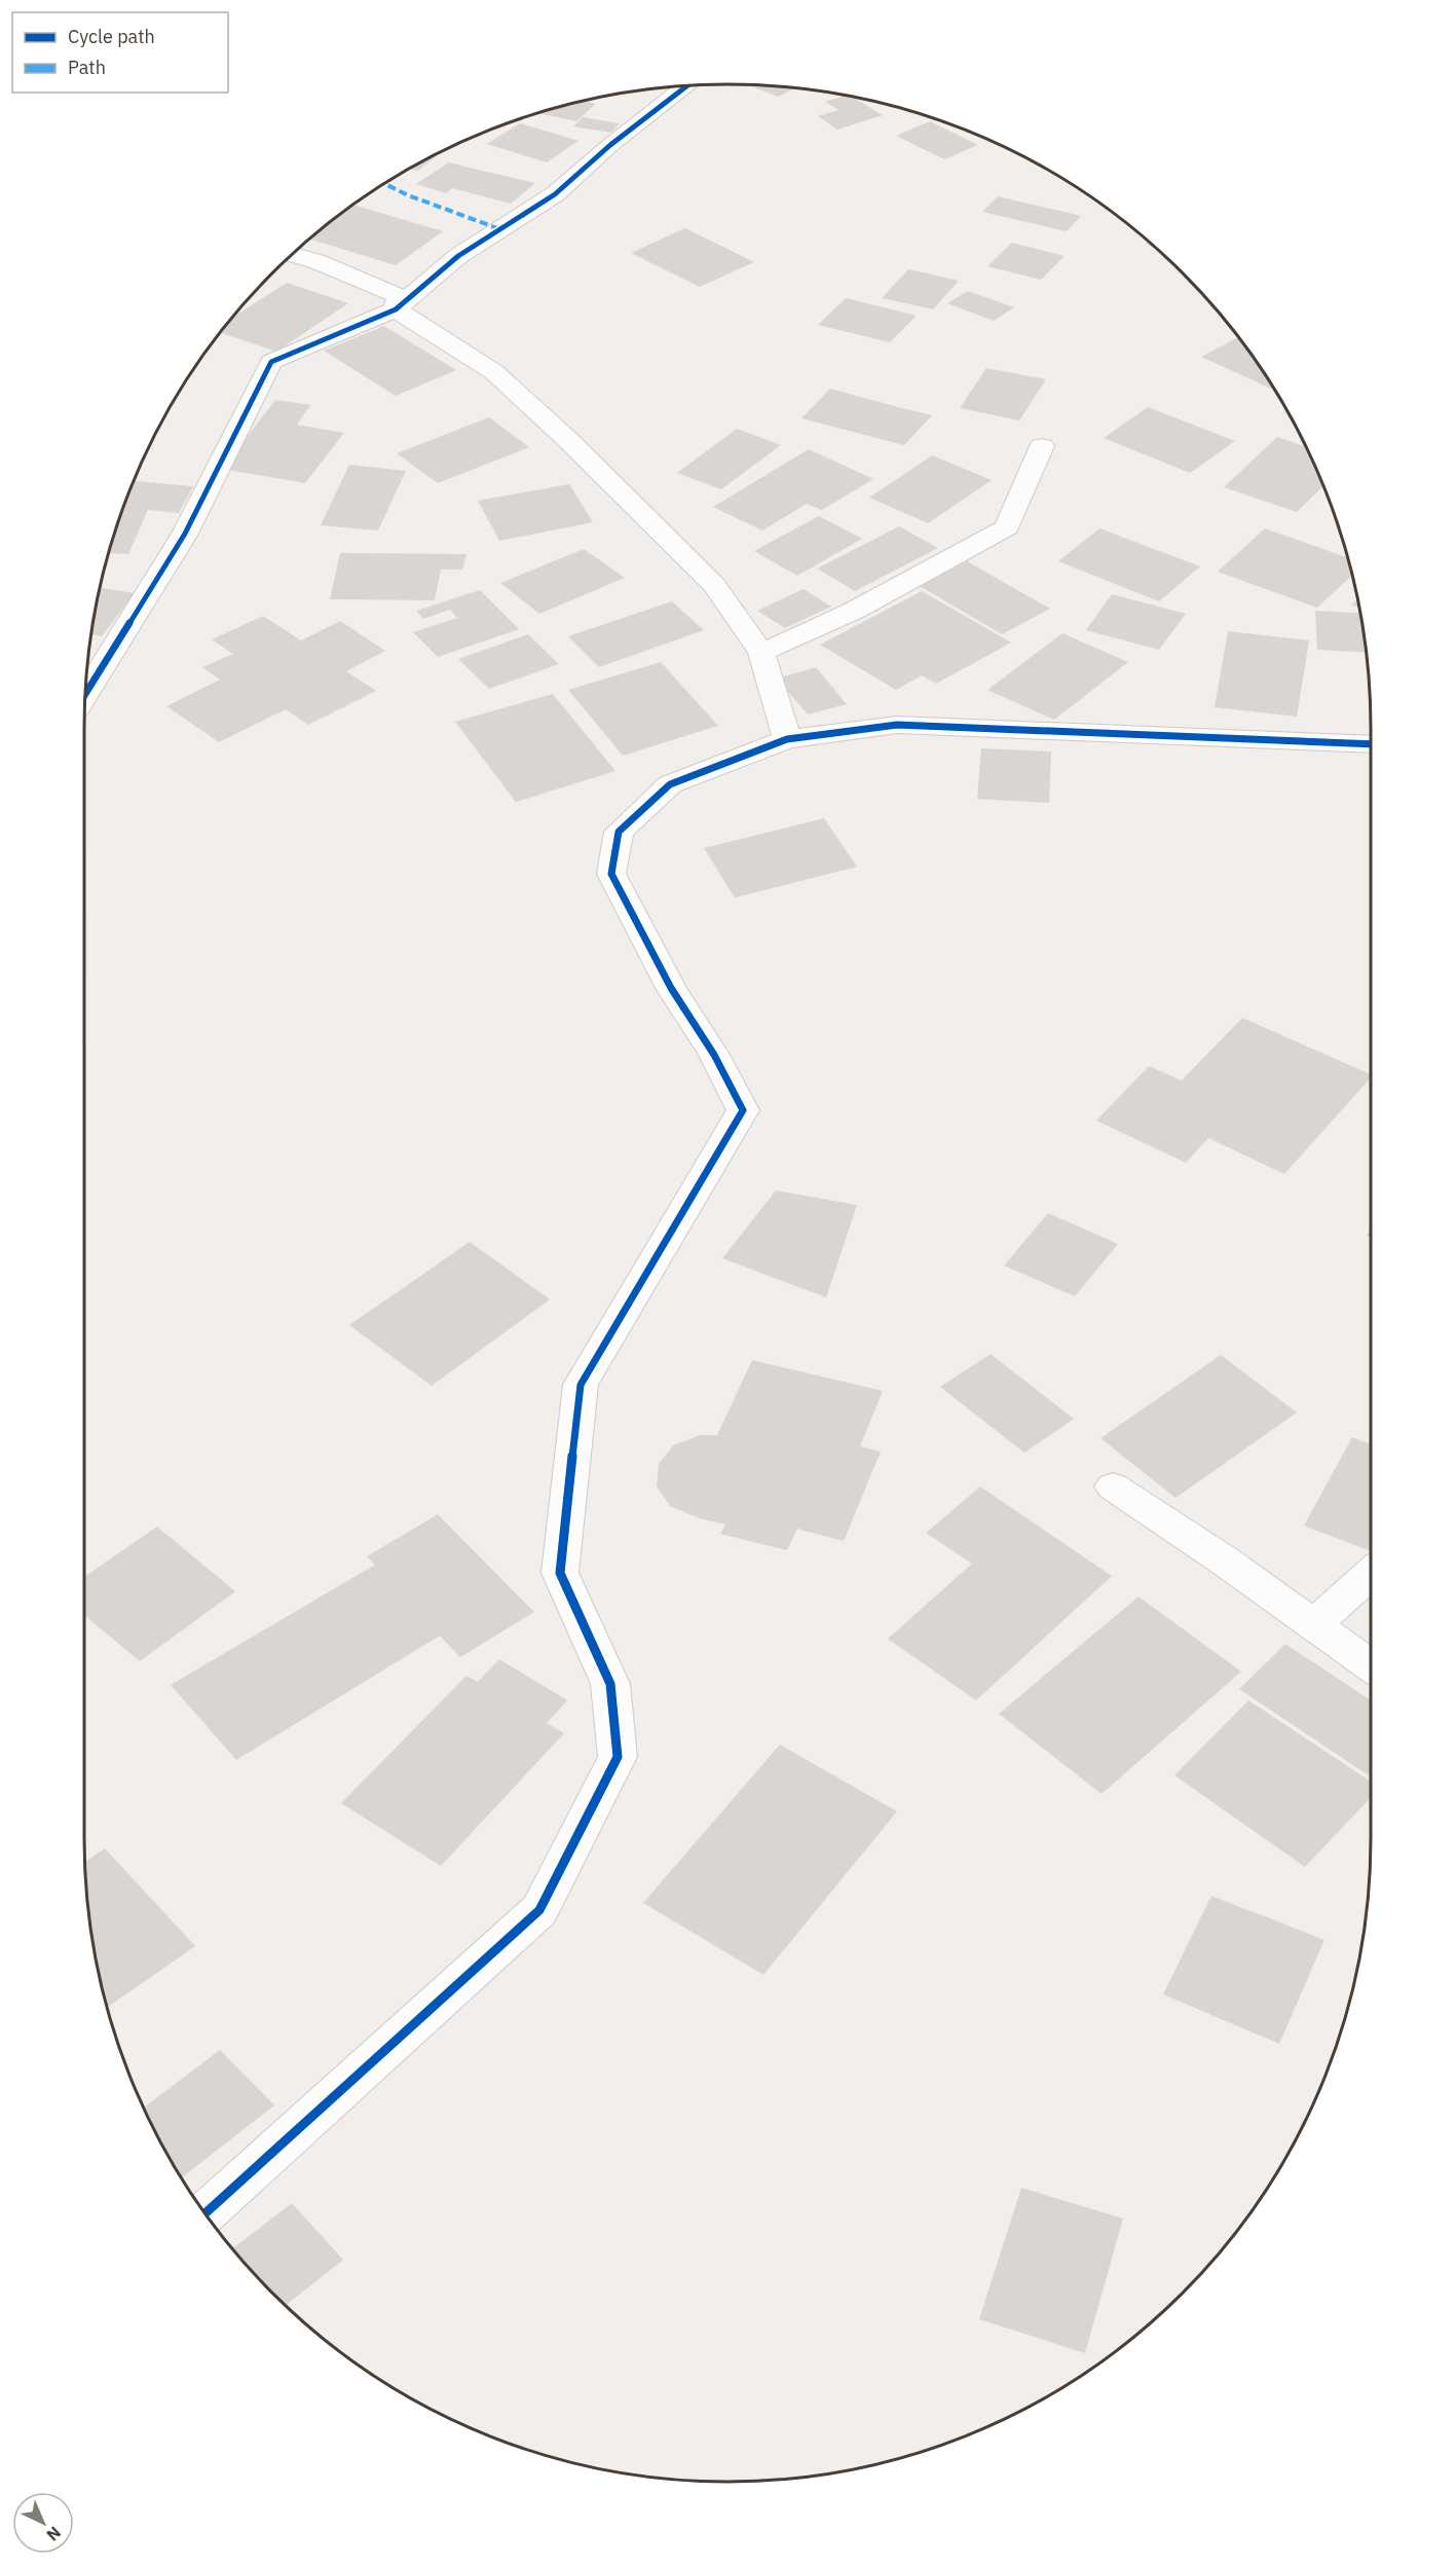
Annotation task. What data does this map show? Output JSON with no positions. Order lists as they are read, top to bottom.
{
  "legend": ["Cycle path", "Path"],
  "north": "bottom right"
}
